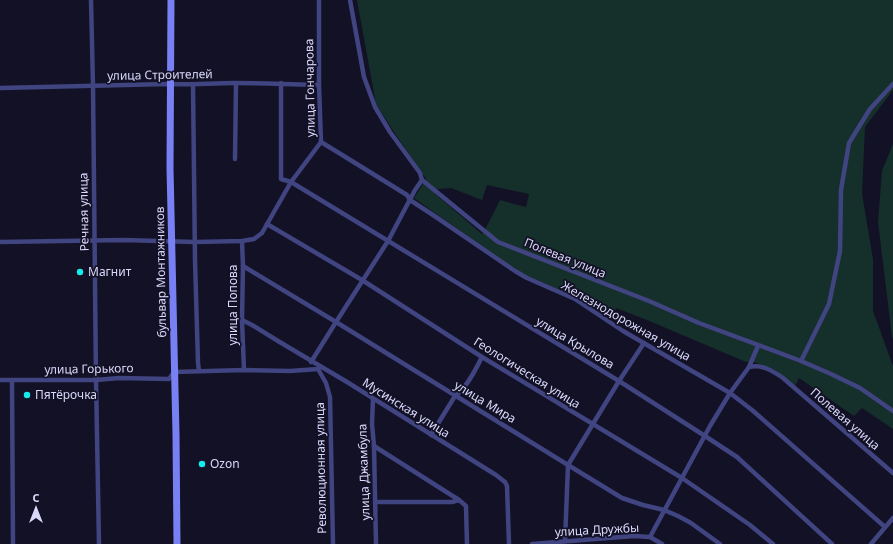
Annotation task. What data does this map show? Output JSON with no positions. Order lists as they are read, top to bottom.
{
  "streets": {
    "street": [
      "улица Строителей",
      "улица Гончарова",
      "Речная улица",
      "Полевая улица",
      "бульвар Монтажников",
      "улица Попова",
      "Железнодорожная улица",
      "улица Крылова",
      "улица Горького",
      "Геологическая улица",
      "улица Мира",
      "Мусинская улица",
      "Революционная улица",
      "улица Джамбула",
      "улица Дружбы"
    ]
  },
  "crossings": [
    ["улица Строителей", "улица Гончарова"],
    ["улица Строителей", "Речная улица"],
    ["улица Строителей", "бульвар Монтажников"],
    ["улица Строителей", "улица Крылова"],
    ["улица Гончарова", "Речная улица"],
    ["улица Гончарова", "бульвар Монтажников"],
    ["улица Гончарова", "улица Попова"],
    ["улица Гончарова", "Железнодорожная улица"],
    ["улица Гончарова", "улица Крылова"],
    ["улица Гончарова", "Геологическая улица"],
    ["Речная улица", "улица Горького"],
    ["бульвар Монтажников", "улица Горького"],
    ["улица Попова", "улица Мира"],
    ["улица Попова", "Мусинская улица"],
    ["Мусинская улица", "Революционная улица"],
    ["Мусинская улица", "улица Джамбула"]
  ],
  "places": ["Магнит", "Пятёрочка", "Ozon"],
  "north": "top"
}
